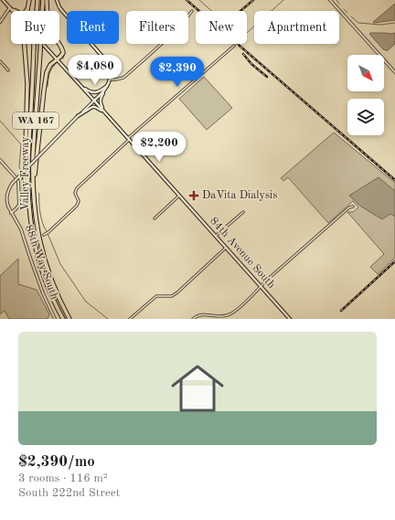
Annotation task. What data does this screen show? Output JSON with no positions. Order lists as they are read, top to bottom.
{
  "streets": {
    "highway": ["WA 167", "Valley Freeway"],
    "main road": ["84th Avenue South"],
    "street": ["88th Way South"]
  },
  "places": {
    "health": ["DaVita Dialysis"]
  },
  "north": "bottom right",
  "page": {
    "chip": [
      "Buy",
      "Rent",
      "Filters",
      "New",
      "Apartment"
    ],
    "price": ["$4,080", "$2,390", "$2,200"],
    "list": [
      {
        "name": "$2,390/mo",
        "note": "3 rooms · 116 m² · South 222nd Street"
      }
    ]
  }
}
